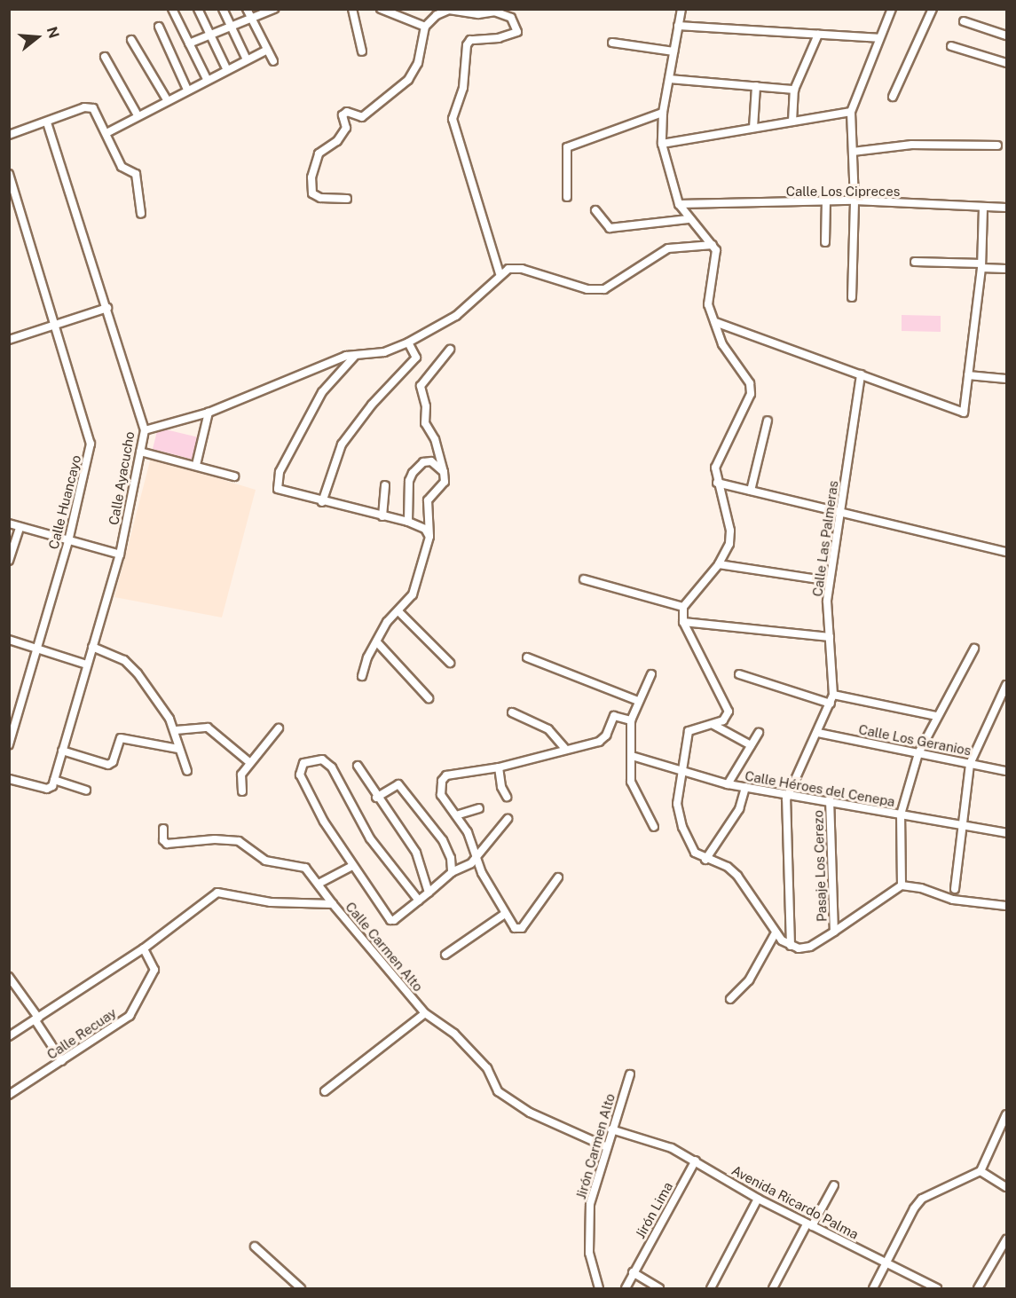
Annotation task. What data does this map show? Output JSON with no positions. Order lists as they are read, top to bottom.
{
  "streets": {
    "street": [
      "Calle Los Cipreces",
      "Calle Ayacucho",
      "Calle Huancayo",
      "Calle Las Palmeras",
      "Calle Los Geranios",
      "Calle Héroes del Cenepa",
      "Pasaje Los Cerezo",
      "Calle Carmen Alto",
      "Calle Recuay",
      "Jirón Carmen Alto",
      "Avenida Ricardo Palma",
      "Jirón Lima"
    ]
  },
  "crossings": [
    ["Calle Las Palmeras", "Calle Los Geranios"],
    ["Calle Las Palmeras", "Calle Héroes del Cenepa"],
    ["Calle Héroes del Cenepa", "Pasaje Los Cerezo"],
    ["Calle Carmen Alto", "Calle Recuay"],
    ["Calle Carmen Alto", "Jirón Carmen Alto"],
    ["Jirón Carmen Alto", "Avenida Ricardo Palma"],
    ["Avenida Ricardo Palma", "Jirón Lima"]
  ],
  "north": "right"
}
